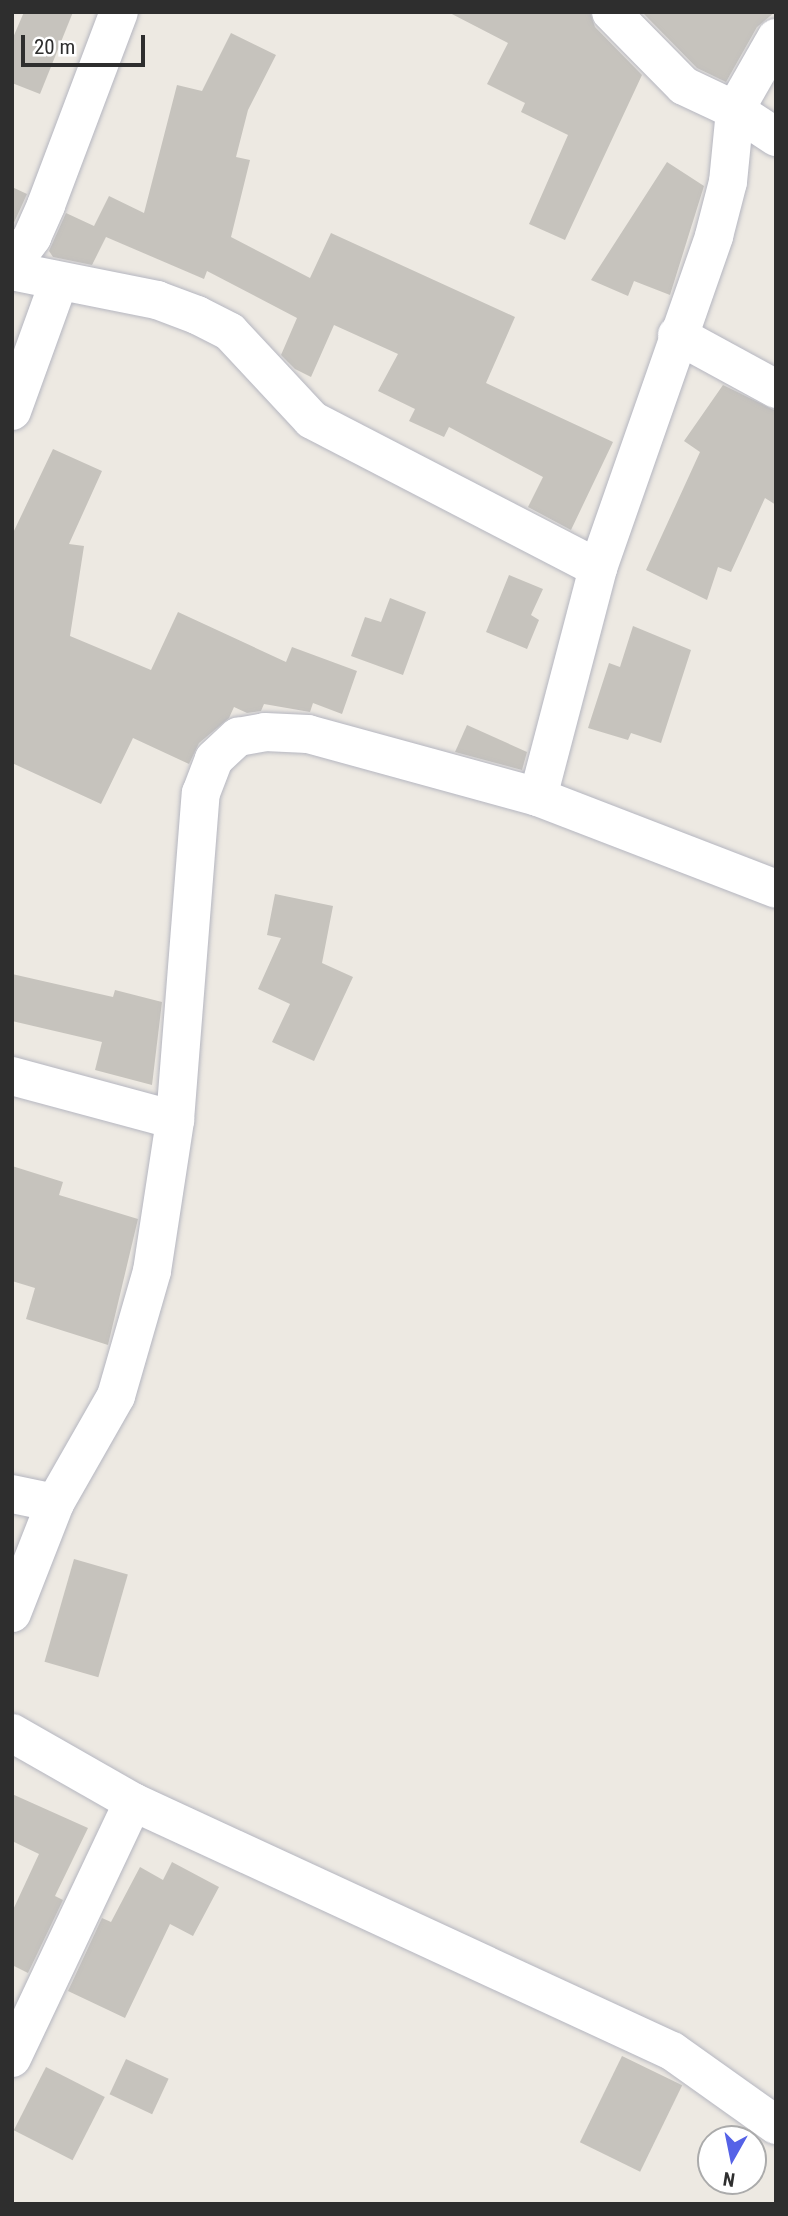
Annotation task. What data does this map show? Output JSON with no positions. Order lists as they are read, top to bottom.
{
  "scale_bar": "20 m",
  "north": "bottom"
}
